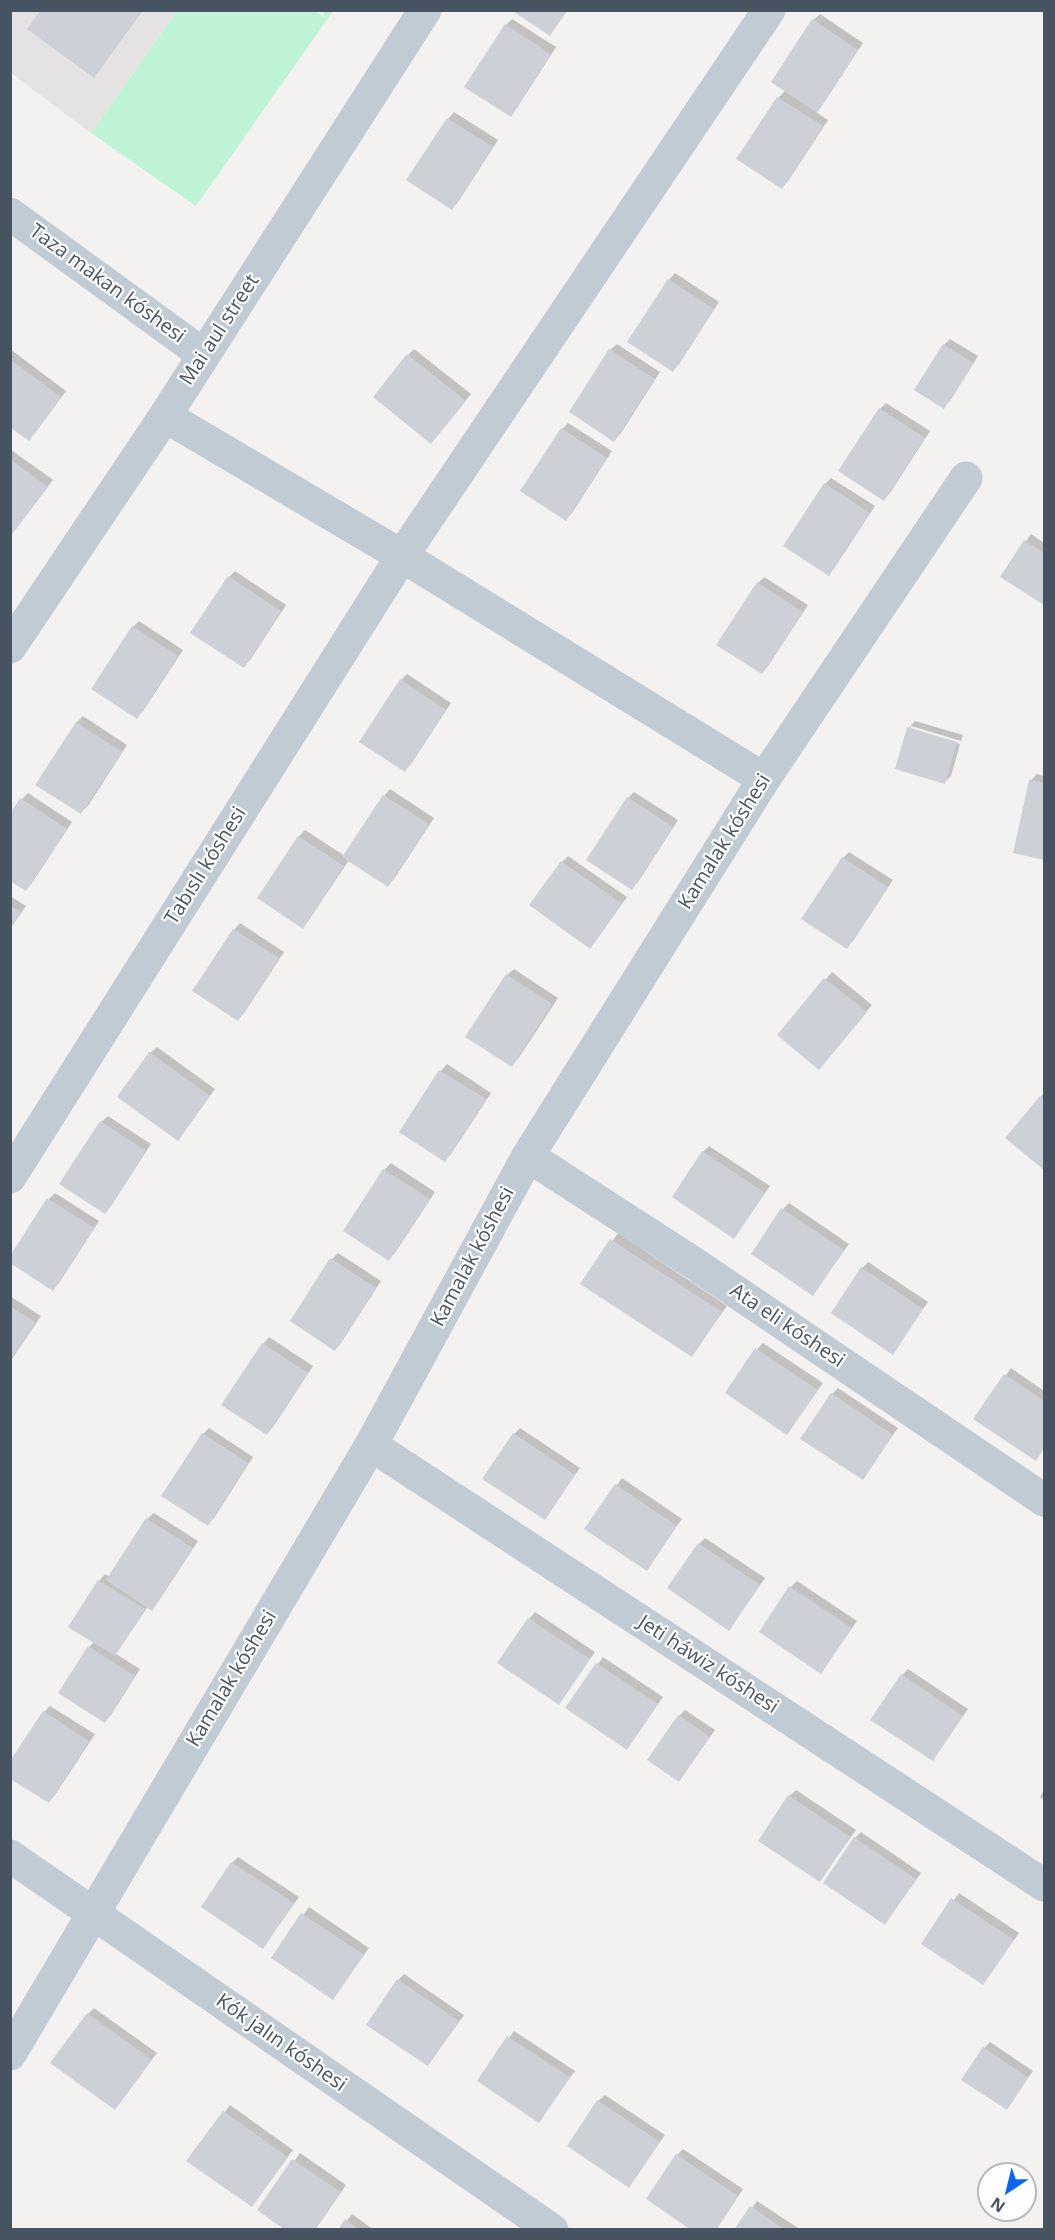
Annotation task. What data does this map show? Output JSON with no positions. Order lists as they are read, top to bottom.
{
  "streets": {
    "street": [
      "Taza makan kóshesi",
      "Mai aul street",
      "Kamalak kóshesi",
      "Tabıslı kóshesi",
      "Ata eli kóshesi",
      "Jeti háwiz kóshesi",
      "Kók jalın kóshesi"
    ]
  },
  "crossings": [
    ["Taza makan kóshesi", "Mai aul street"],
    ["Kamalak kóshesi", "Ata eli kóshesi"],
    ["Kamalak kóshesi", "Jeti háwiz kóshesi"],
    ["Kamalak kóshesi", "Kók jalın kóshesi"]
  ],
  "north": "bottom left"
}
